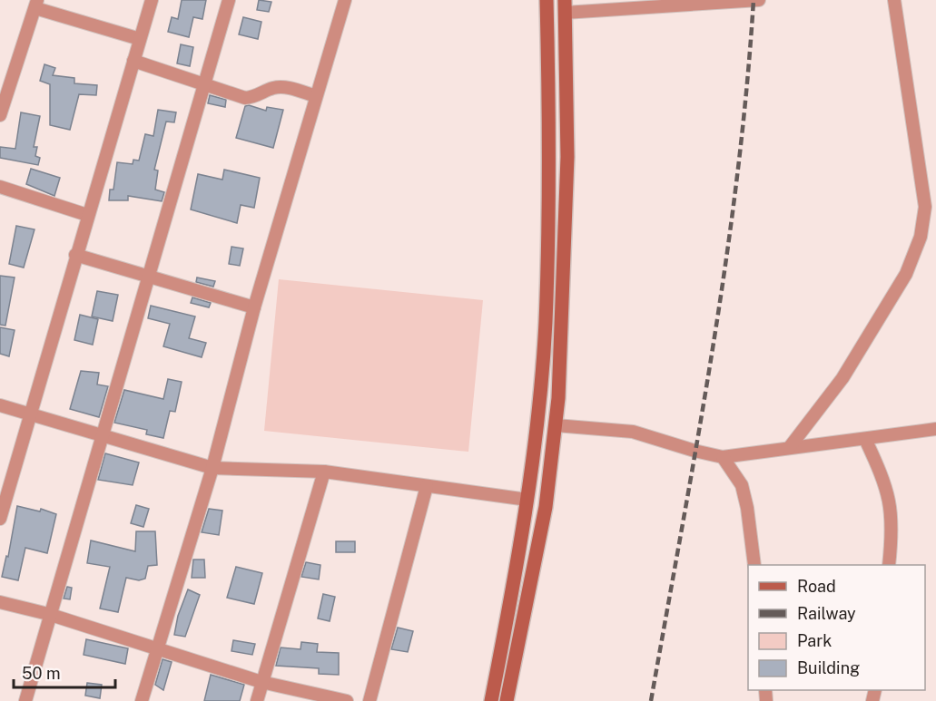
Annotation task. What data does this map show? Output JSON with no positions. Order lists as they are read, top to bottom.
{
  "legend": [
    "Road",
    "Railway",
    "Park",
    "Building"
  ],
  "scale_bar": "50 m"
}
